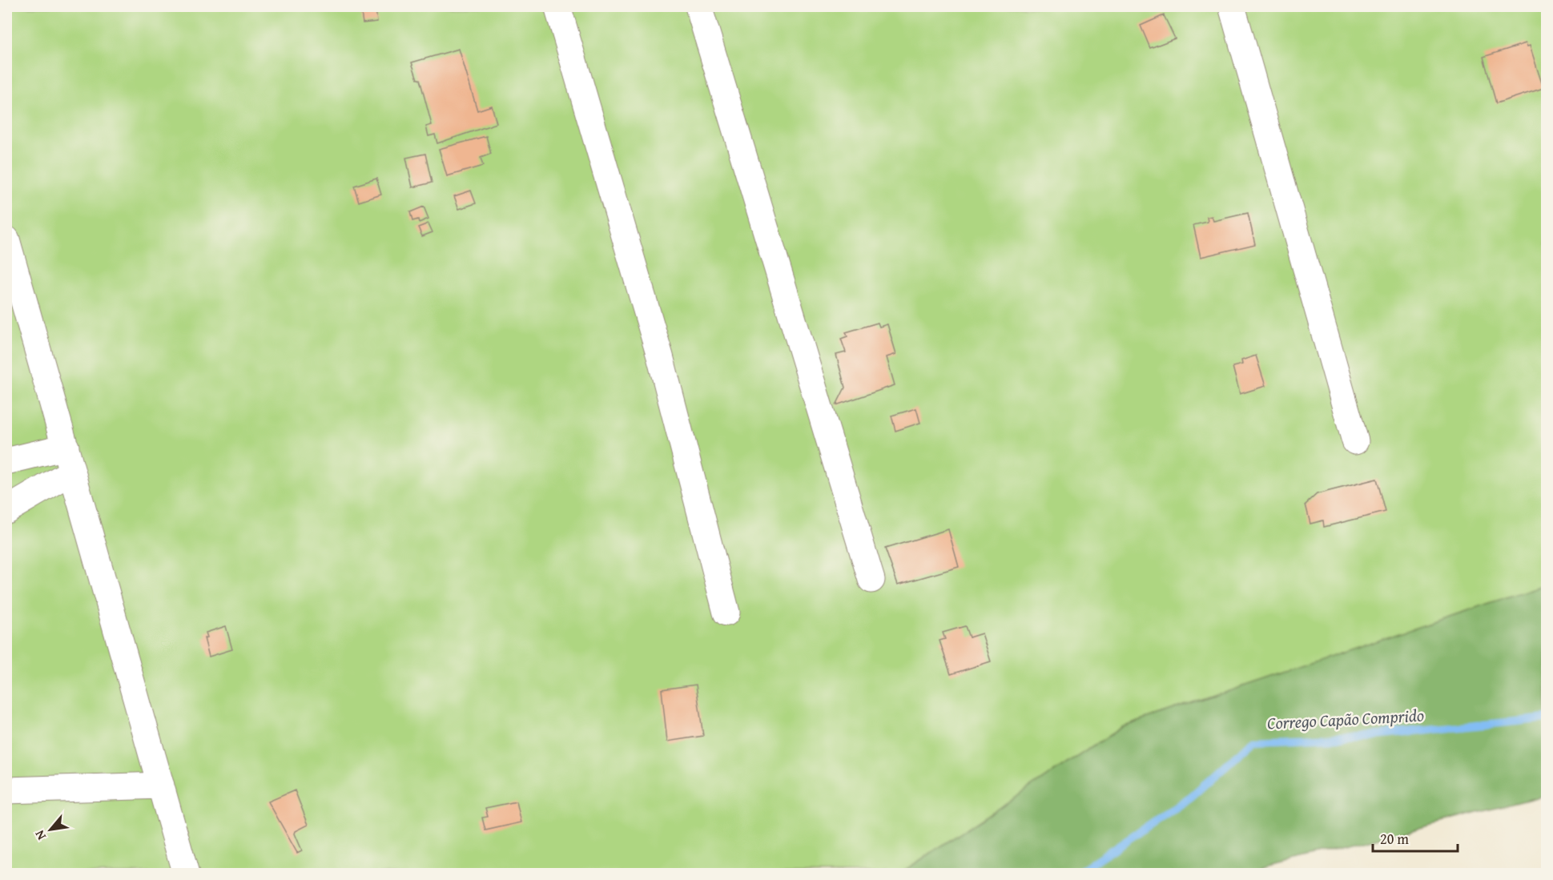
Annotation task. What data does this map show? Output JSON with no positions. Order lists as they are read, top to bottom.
{
  "water": ["Corrego Capão Comprido"],
  "scale_bar": "20 m",
  "north": "bottom left"
}
